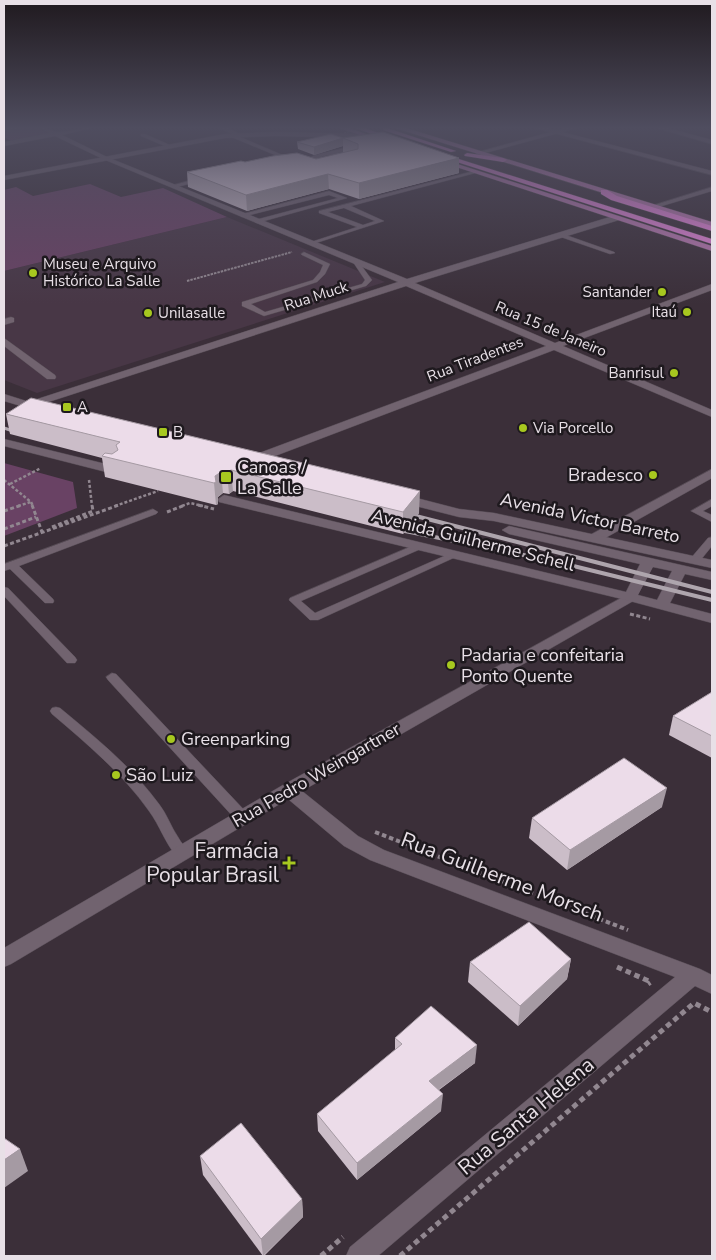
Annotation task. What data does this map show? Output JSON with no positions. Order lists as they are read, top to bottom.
{
  "streets": {
    "street": [
      "Rua Muck",
      "Rua 15 de Janeiro",
      "Rua Tiradentes",
      "Avenida Victor Barreto",
      "Avenida Guilherme Schell",
      "Rua Pedro Weingartner",
      "Rua Guilherme Morsch",
      "Rua Santa Helena"
    ]
  },
  "crossings": [
    ["Rua Muck", "Rua 15 de Janeiro"],
    ["Rua 15 de Janeiro", "Rua Tiradentes"],
    ["Avenida Guilherme Schell", "Rua Pedro Weingartner"],
    ["Rua Pedro Weingartner", "Rua Guilherme Morsch"],
    ["Rua Guilherme Morsch", "Rua Santa Helena"]
  ],
  "places": {
    "other": [
      "Museu e Arquivo Histórico La Salle",
      "Santander",
      "Itaú",
      "Unilasalle",
      "Banrisul",
      "Via Porcello",
      "Bradesco",
      "Padaria e confeitaria Ponto Quente",
      "Greenparking",
      "São Luiz"
    ],
    "transit": ["A", "B", "Canoas / La Salle"],
    "health": ["Farmácia Popular Brasil"]
  }
}
